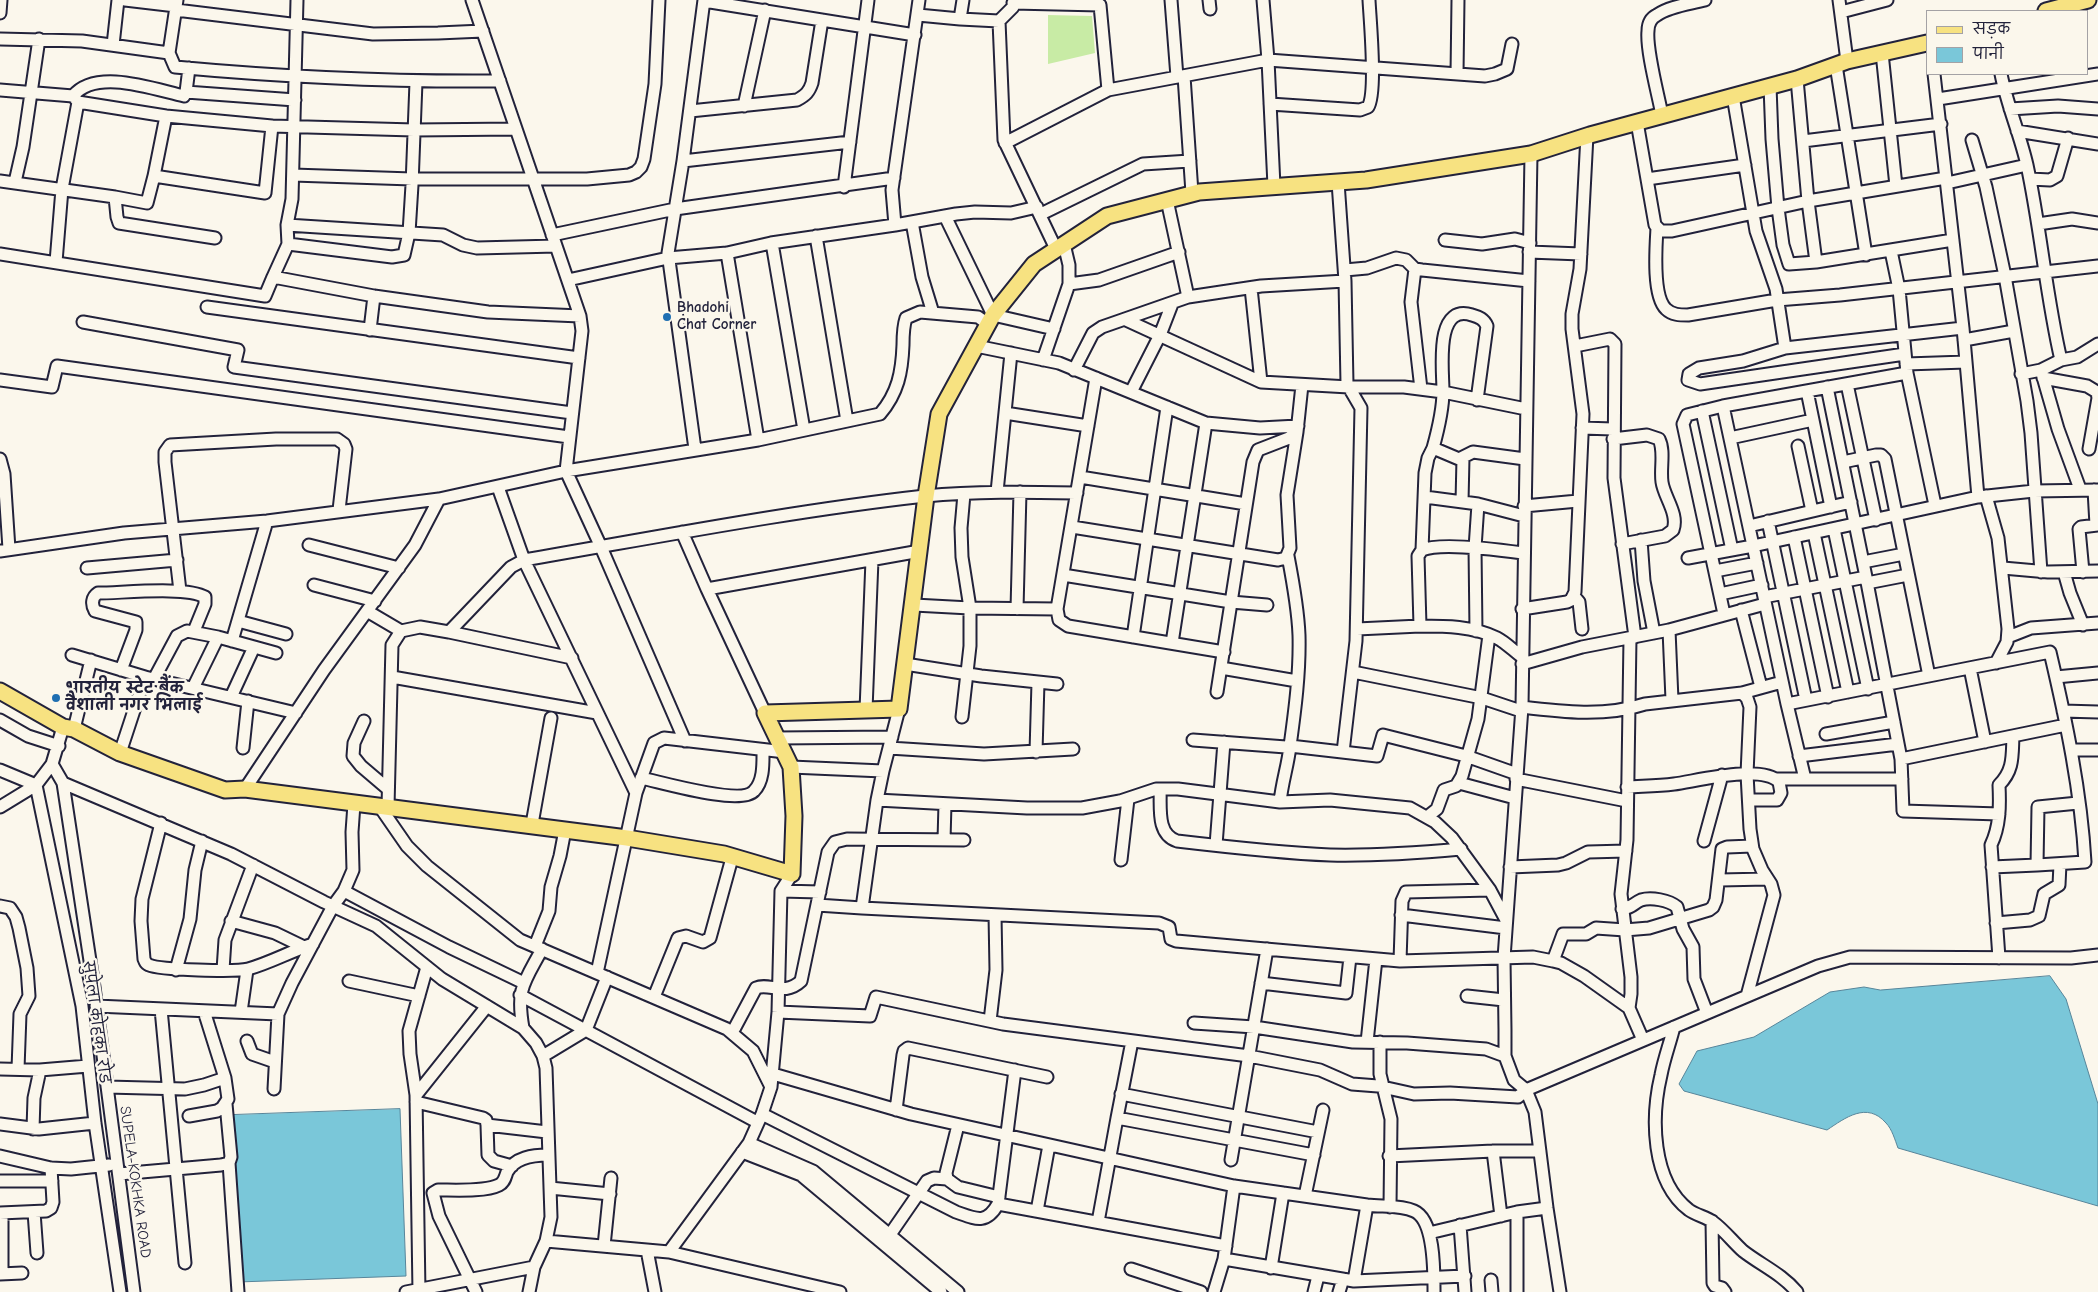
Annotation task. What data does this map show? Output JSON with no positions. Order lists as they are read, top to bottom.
{
  "streets": {
    "street": ["सुपेला कोहका रोड", "SUPELA-KOKHKA ROAD"]
  },
  "crossings": [
    ["सुपेला कोहका रोड", "SUPELA-KOKHKA ROAD"]
  ],
  "places": ["Bhadohi Chat Corner", "भारतीय स्टेट बैंक वैशाली नगर भिलाई"],
  "legend": ["सड़क", "पानी"]
}
